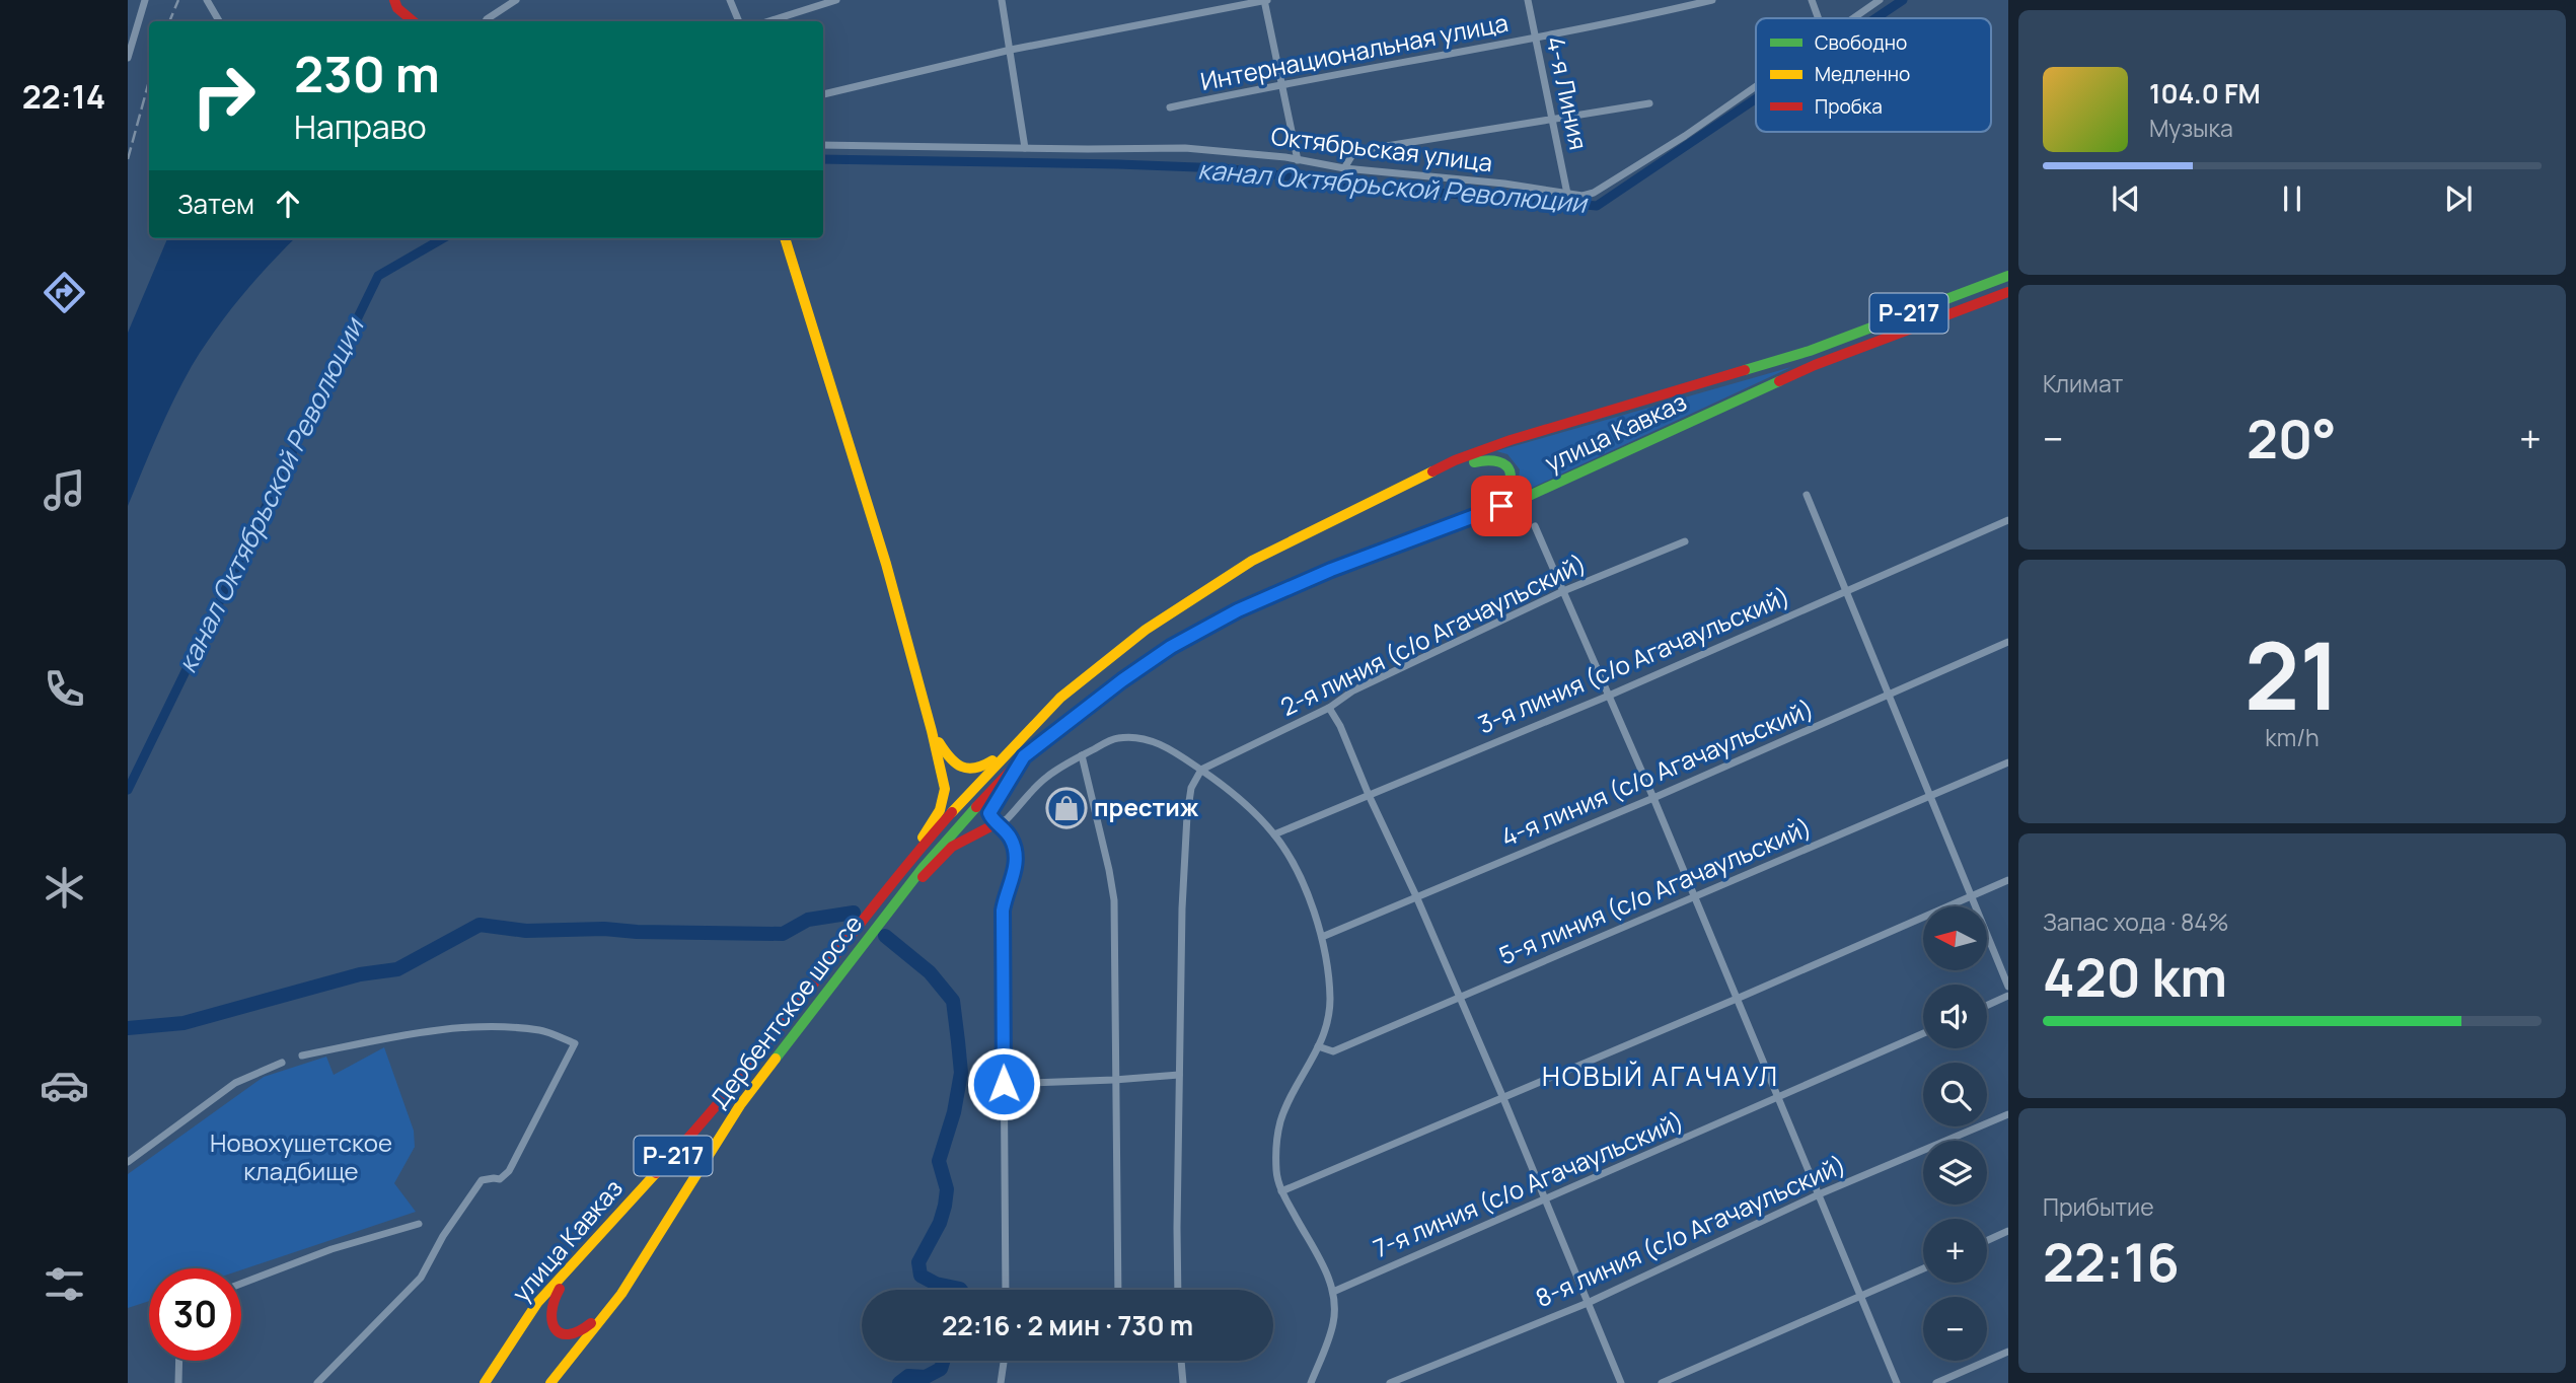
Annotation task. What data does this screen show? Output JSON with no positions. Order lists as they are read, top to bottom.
{
  "streets": {
    "main road": ["Р-217", "улица Кавказ", "Дербентское шоссе"],
    "street": [
      "Интернациональная улица",
      "4-я Линия",
      "Октябрьская улица",
      "2-я линия (с/о Агачаульский)",
      "3-я линия (с/о Агачаульский)",
      "4-я линия (с/о Агачаульский)",
      "5-я линия (с/о Агачаульский)",
      "7-я линия (с/о Агачаульский)",
      "8-я линия (с/о Агачаульский)"
    ]
  },
  "crossings": [
    ["Интернациональная улица", "4-я Линия"],
    ["4-я Линия", "Октябрьская улица"],
    ["улица Кавказ", "Дербентское шоссе"]
  ],
  "districts": ["НОВЫЙ АГАЧАУЛ"],
  "water": ["канал Октябрьской Революции"],
  "parks": ["Новохушетское кладбище"],
  "places": {
    "shop": ["престиж"]
  },
  "legend": ["Свободно", "Медленно", "Пробка"],
  "north": "left",
  "page": {
    "tabs": "22:14",
    "turn": ["230 m", "Направо"],
    "song": ["104.0 FM", "Музыка"],
    "then": "Затем",
    "tile": [
      "Климат",
      ["21", "km/h"],
      ["Запас хода · 84%", "420 km"],
      ["Прибытие", "22:16"]
    ],
    "heat": ["−", "20°", "+"],
    "map_buttons": ["+", "−"],
    "limit": "30",
    "trip": "22:16 · 2 мин · 730 m"
  }
}
